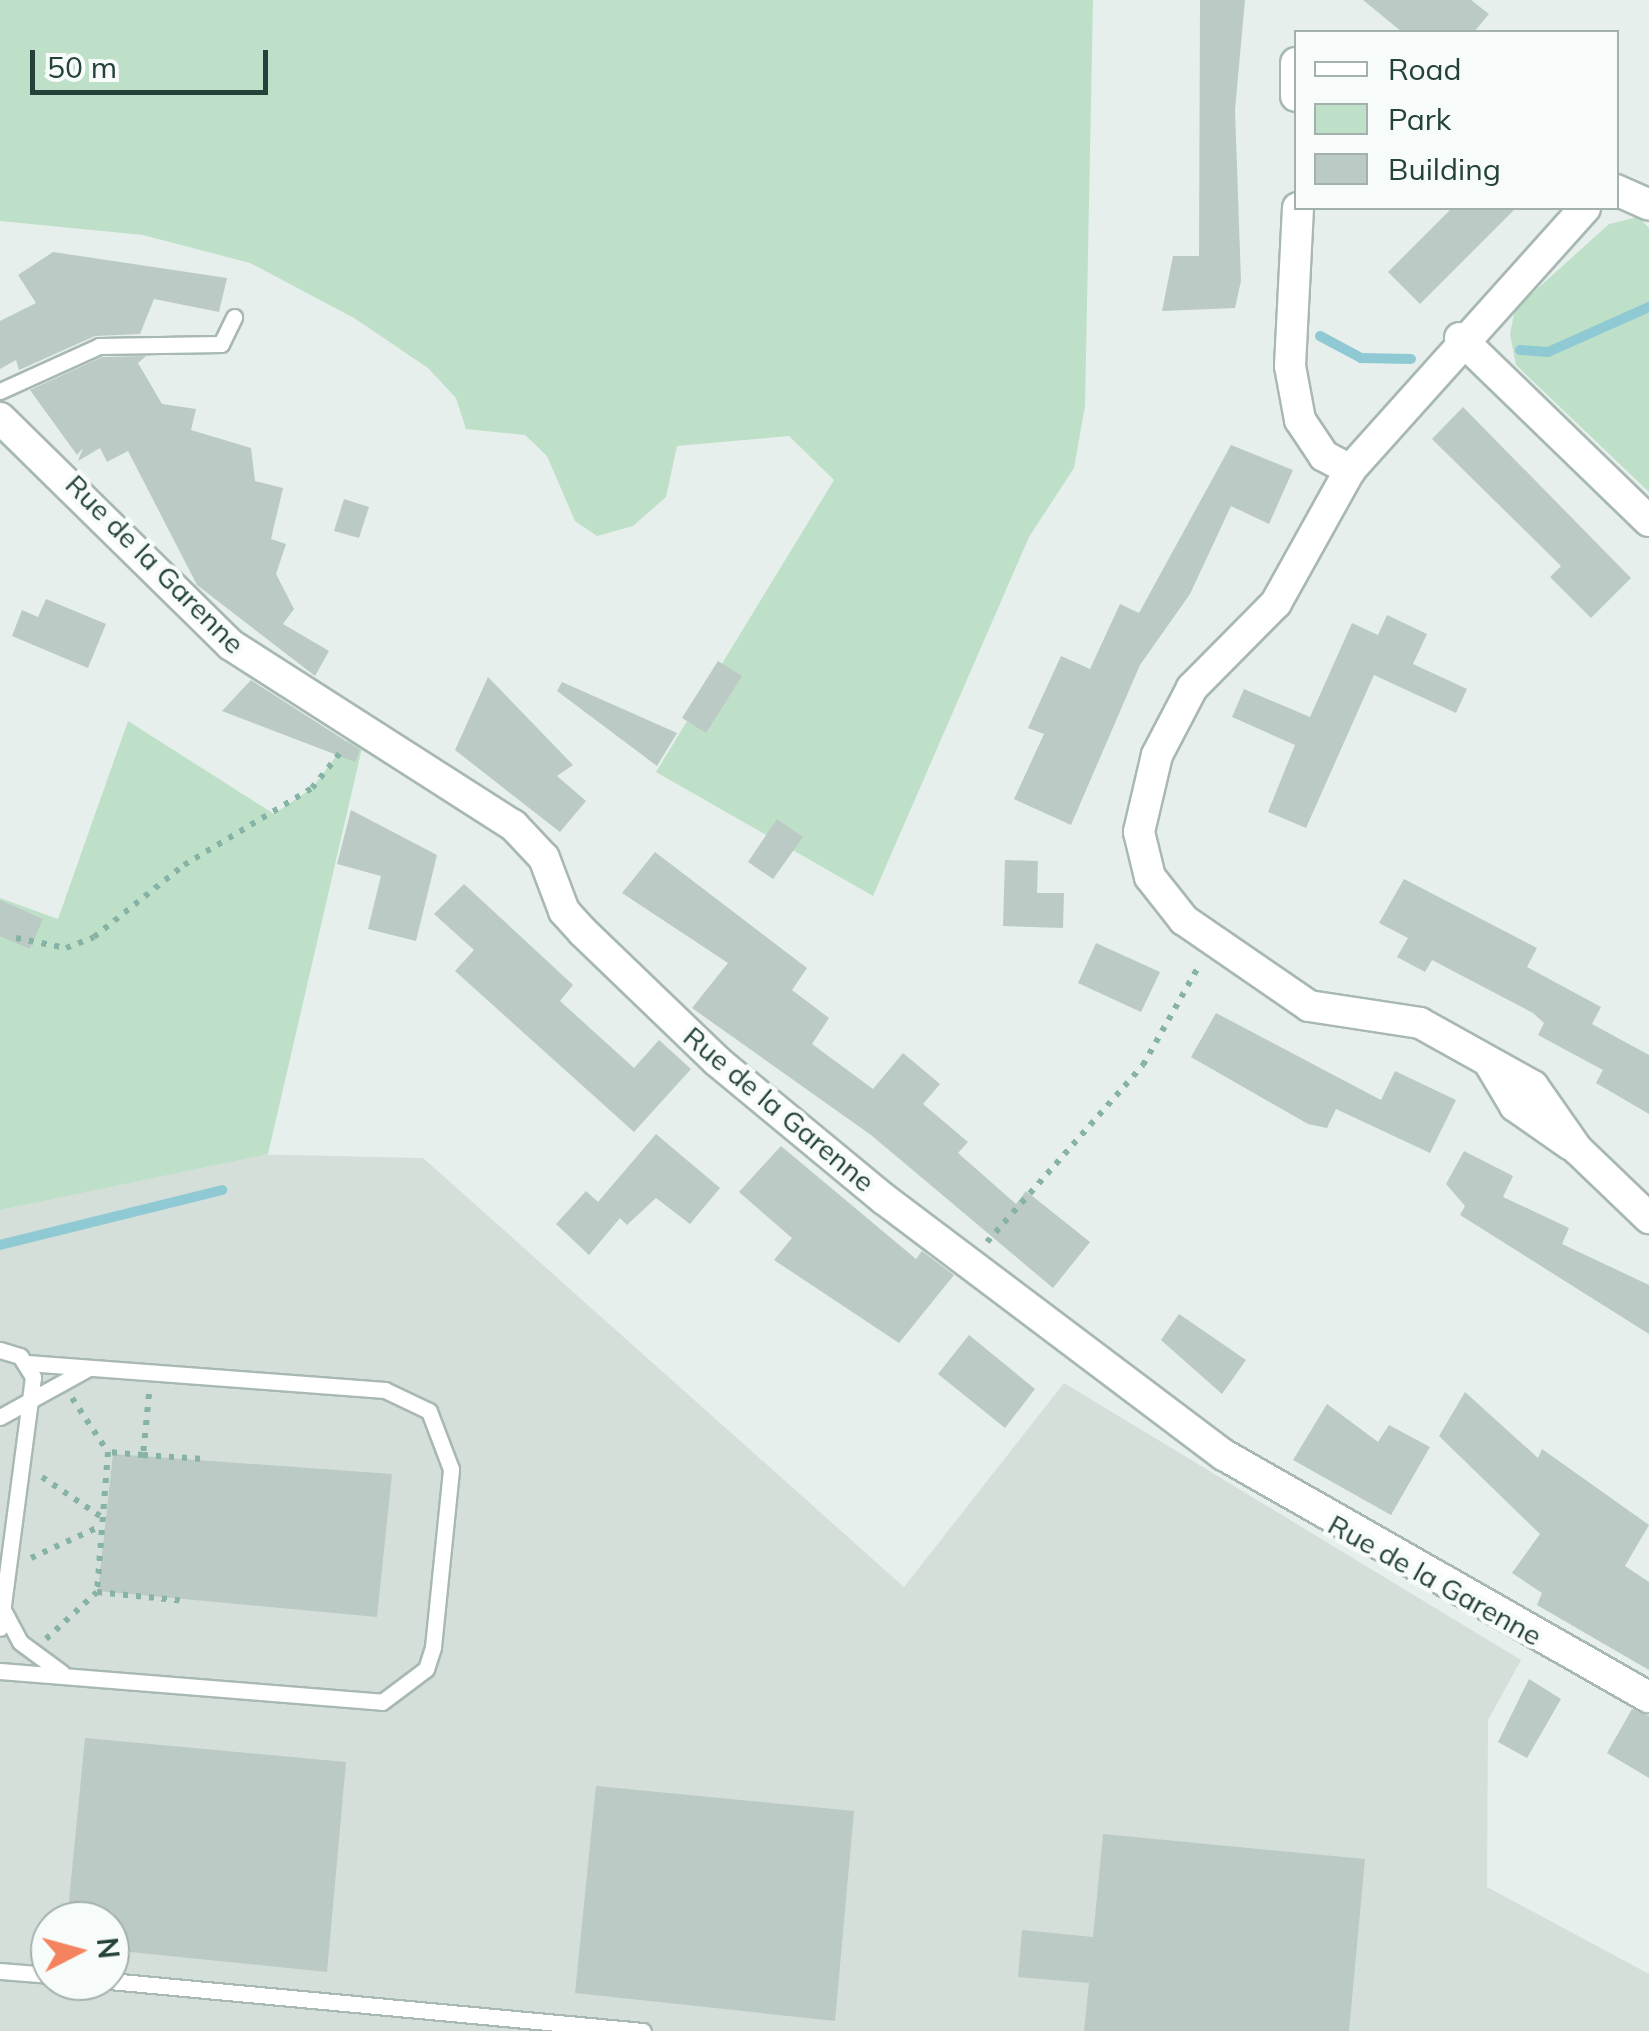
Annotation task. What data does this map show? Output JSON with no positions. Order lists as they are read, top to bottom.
{
  "streets": {
    "street": ["Rue de la Garenne"]
  },
  "legend": ["Road", "Park", "Building"],
  "scale_bar": "50 m",
  "north": "right"
}
